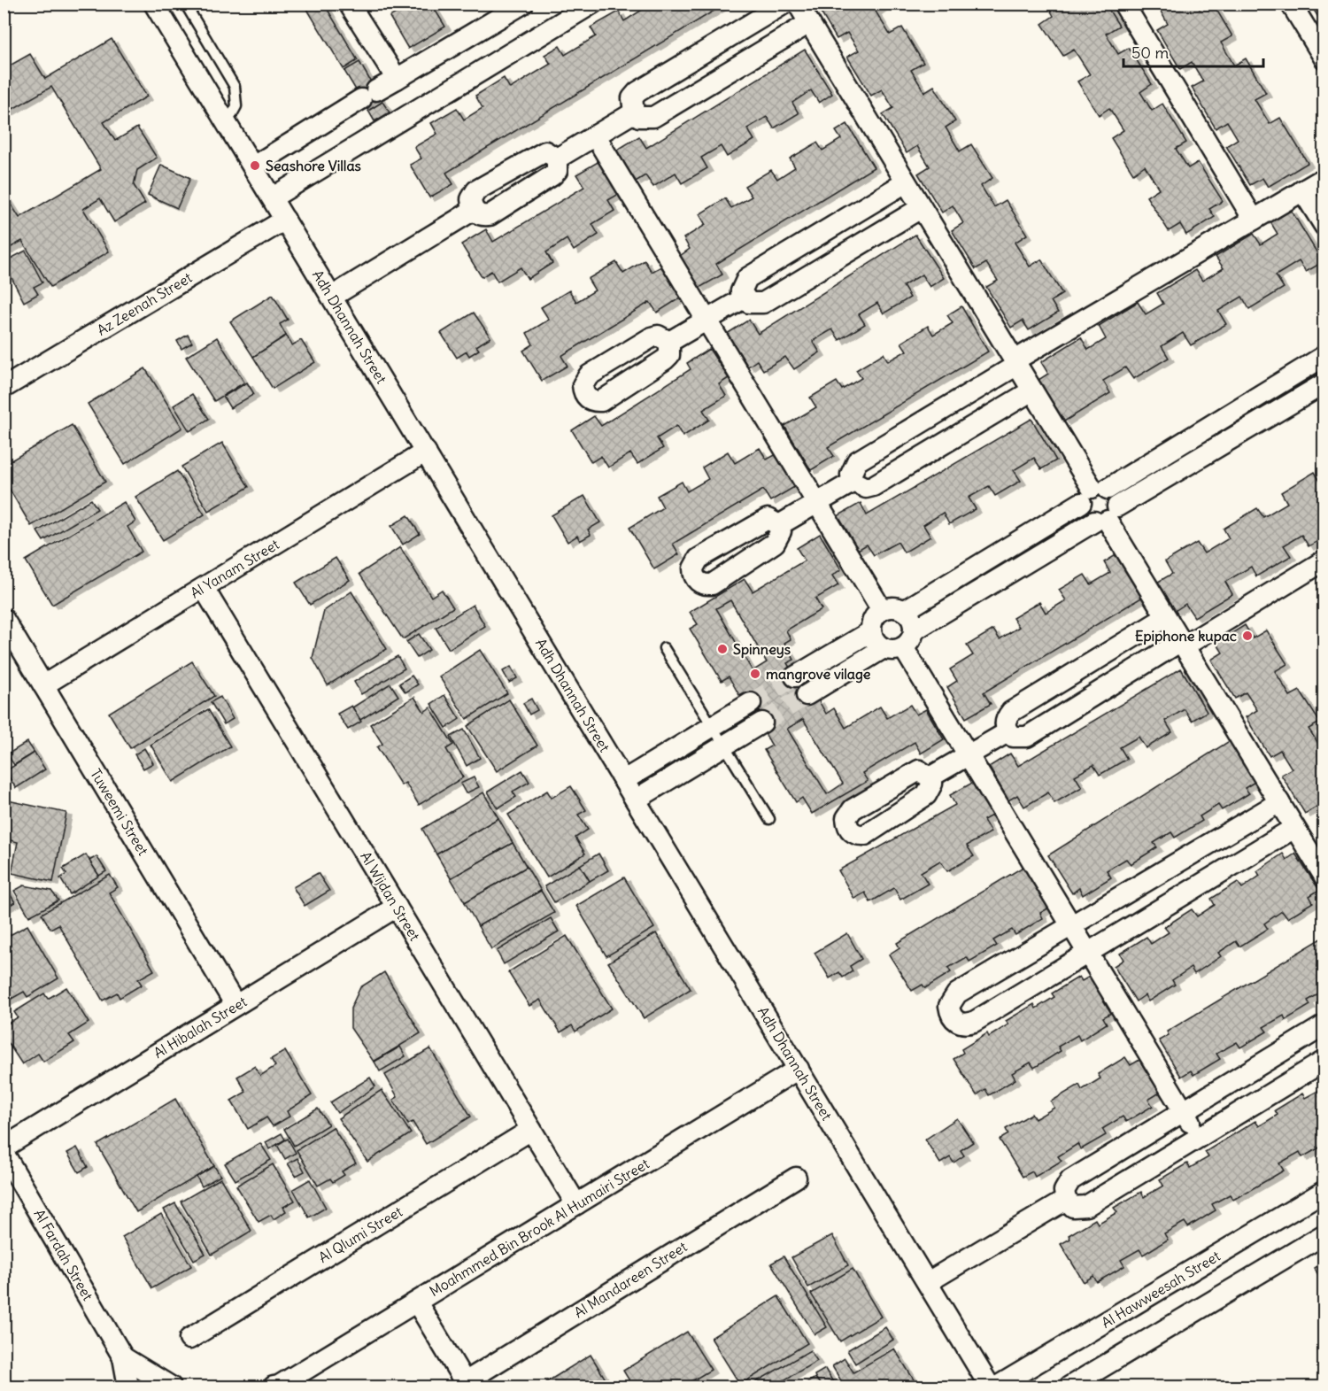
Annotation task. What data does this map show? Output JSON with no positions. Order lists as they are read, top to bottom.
{
  "streets": {
    "street": [
      "Az Zeenah Street",
      "Adh Dhannah Street",
      "Al Yanam Street",
      "Tuweemi Street",
      "Al Wijdan Street",
      "Al Hibalah Street",
      "Moahmmed Bin Brook Al Humairi Street",
      "Al Qlumi Street",
      "Al Fardah Street",
      "Al Mandareen Street",
      "Al Hawweesah Street"
    ]
  },
  "crossings": [
    ["Az Zeenah Street", "Adh Dhannah Street"],
    ["Adh Dhannah Street", "Al Yanam Street"],
    ["Adh Dhannah Street", "Moahmmed Bin Brook Al Humairi Street"],
    ["Al Yanam Street", "Tuweemi Street"],
    ["Al Yanam Street", "Al Wijdan Street"],
    ["Tuweemi Street", "Al Hibalah Street"],
    ["Al Wijdan Street", "Al Hibalah Street"],
    ["Al Wijdan Street", "Moahmmed Bin Brook Al Humairi Street"],
    ["Al Wijdan Street", "Al Qlumi Street"]
  ],
  "places": [
    "Seashore Villas",
    "Epiphone kupac",
    "Spinneys",
    "mangrove vilage"
  ],
  "scale_bar": "50 m"
}
